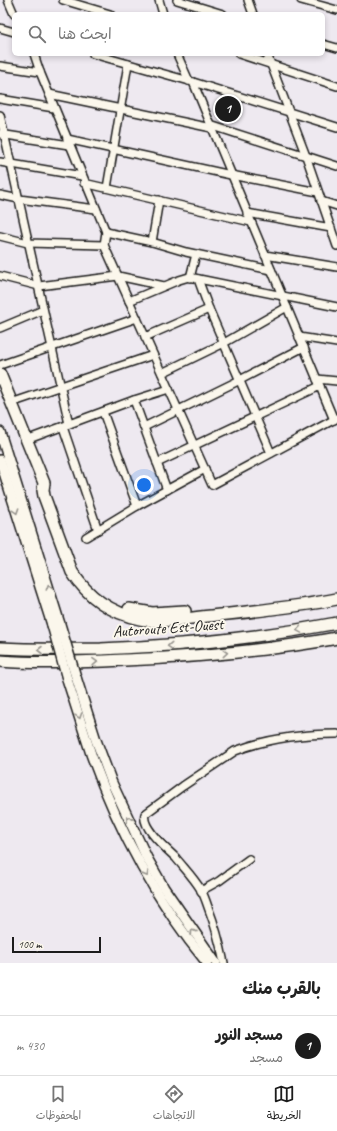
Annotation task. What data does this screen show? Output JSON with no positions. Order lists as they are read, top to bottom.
{
  "streets": {
    "highway": ["Autoroute Est-Ouest"]
  },
  "scale_bar": "100 m",
  "page": {
    "search": "ابحث هنا",
    "pins": "1",
    "scale": "100 m",
    "heading": "بالقرب منك",
    "list": [
      {
        "mark": "1",
        "name": "مسجد النور",
        "note": "مسجد",
        "value": "430 m"
      }
    ],
    "nav": ["الخريطة", "الاتجاهات", "المحفوظات"]
  }
}
